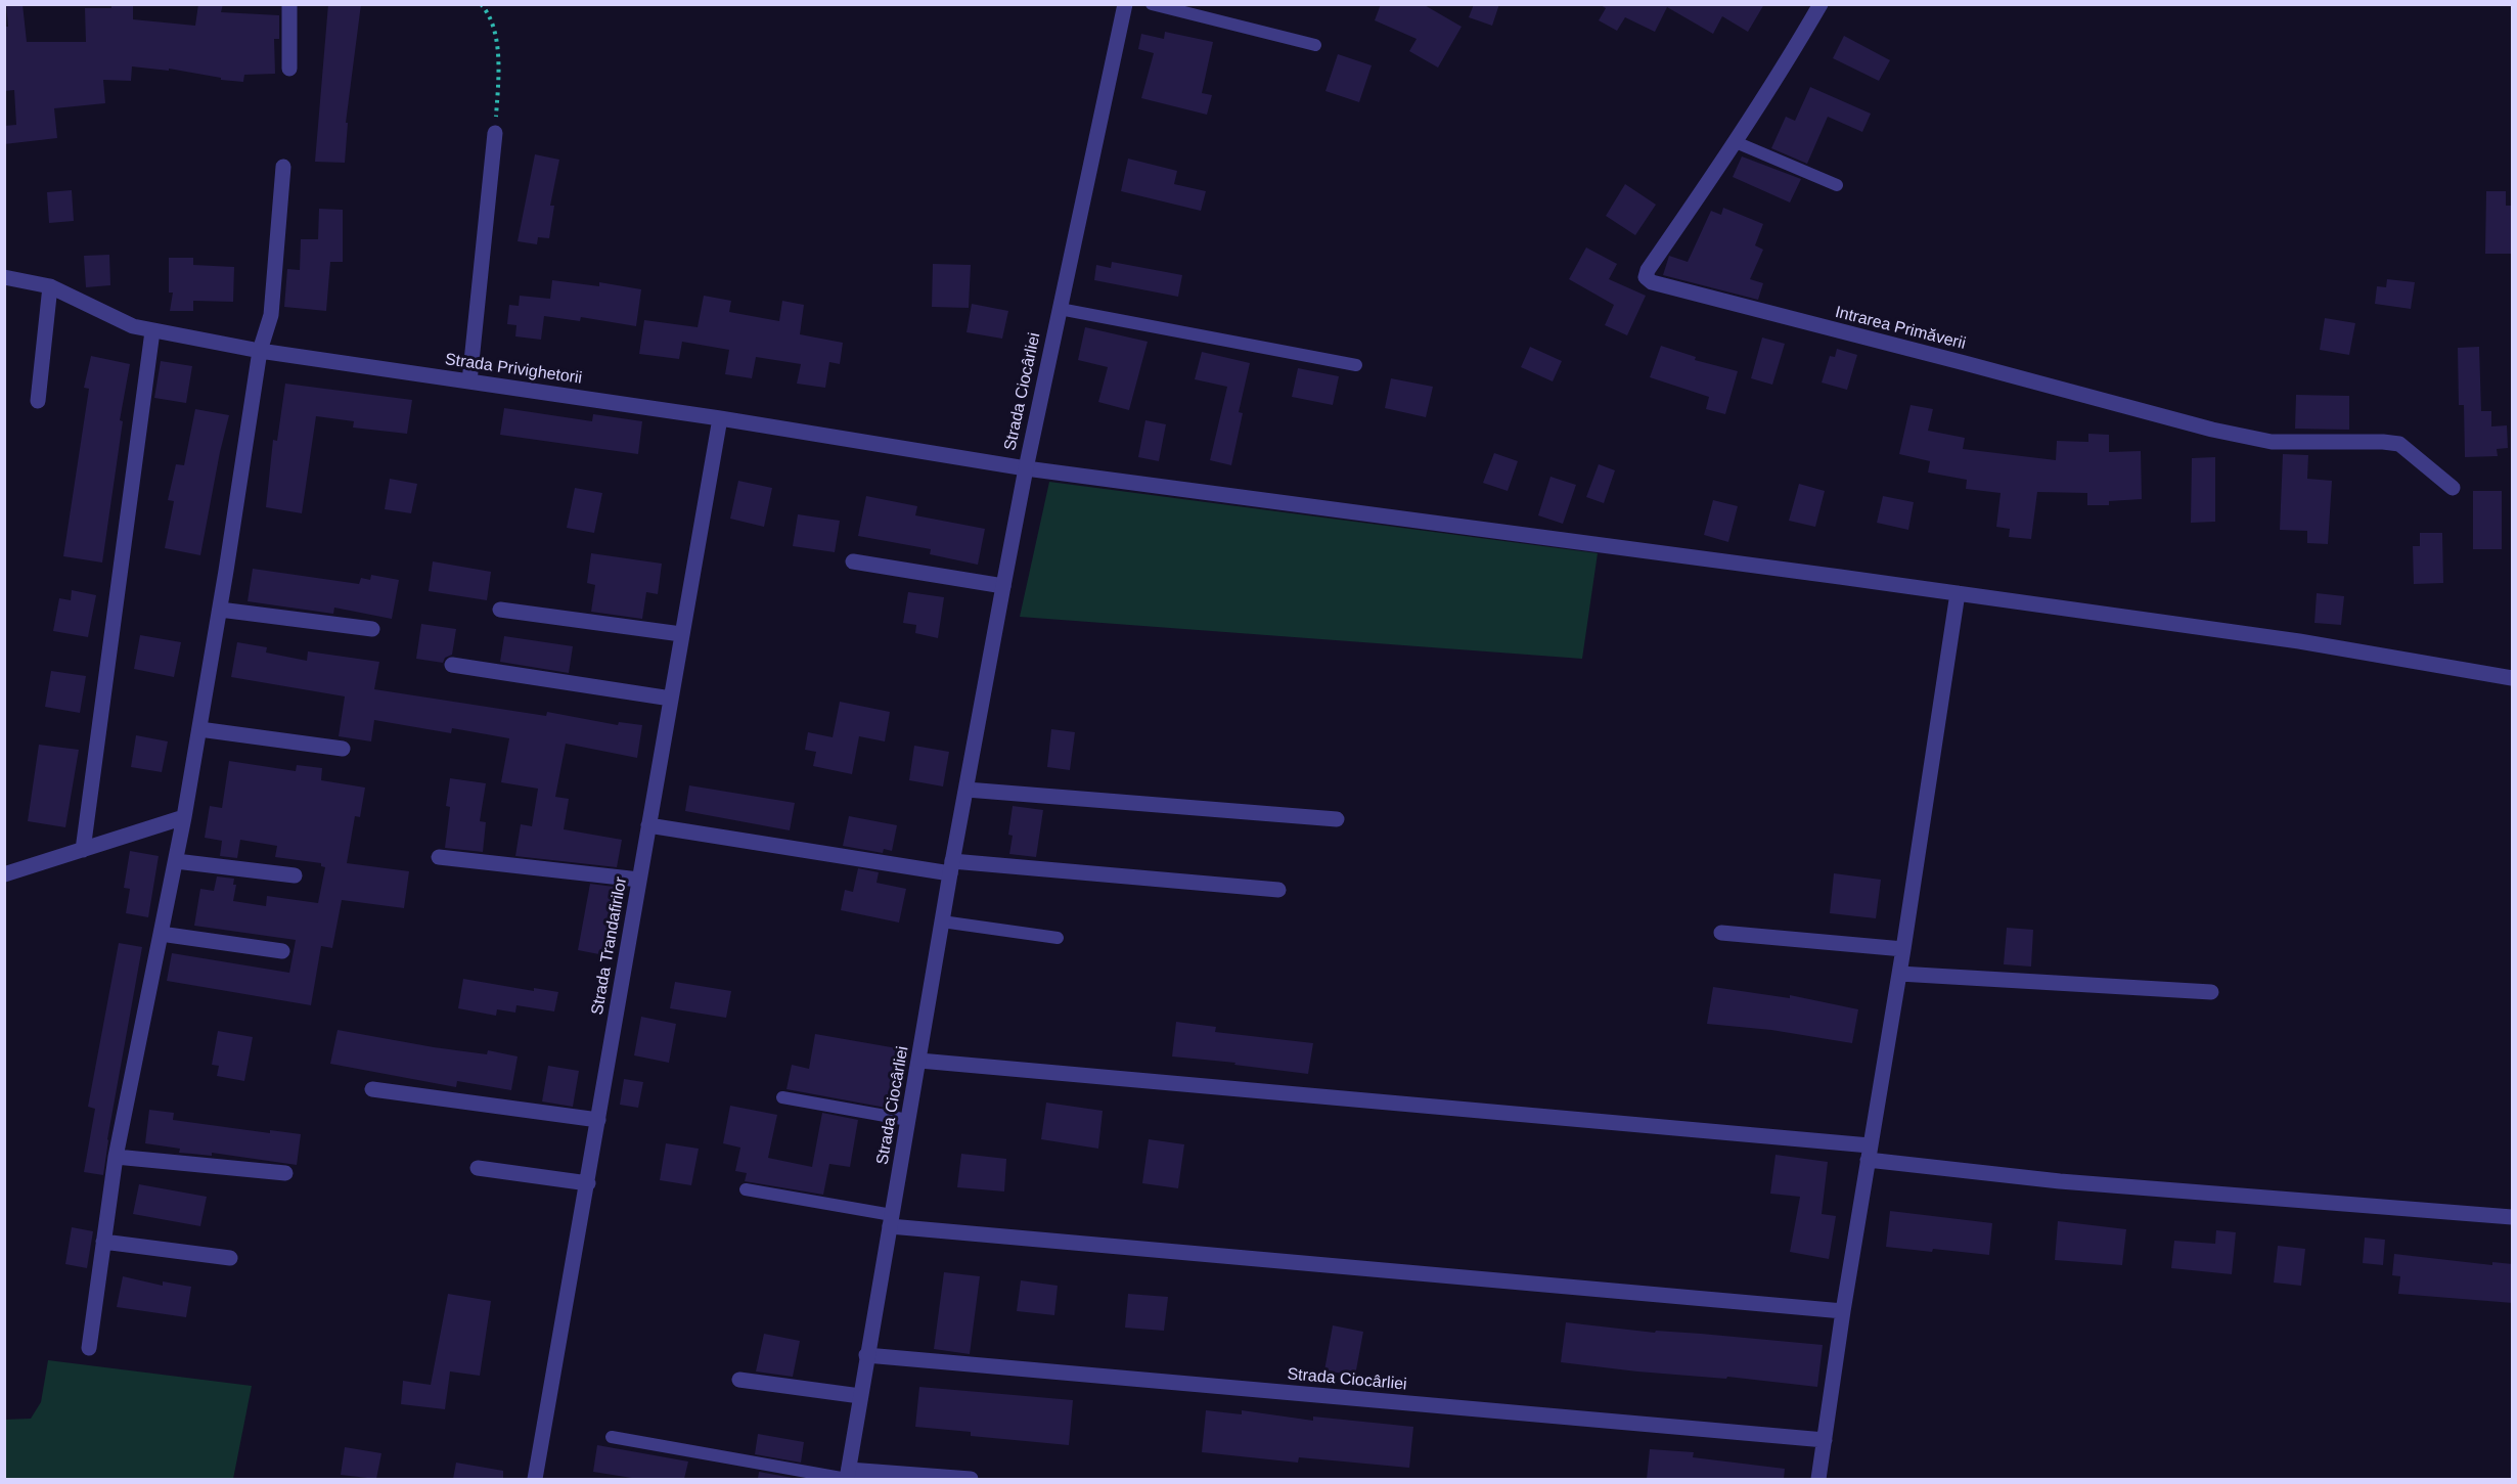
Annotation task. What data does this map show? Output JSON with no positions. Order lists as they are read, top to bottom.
{
  "streets": {
    "street": [
      "Intrarea Primăverii",
      "Strada Privighetorii",
      "Strada Ciocârliei",
      "Strada Trandafirilor"
    ]
  },
  "crossings": [
    ["Strada Privighetorii", "Strada Ciocârliei"],
    ["Strada Privighetorii", "Strada Trandafirilor"]
  ]
}
